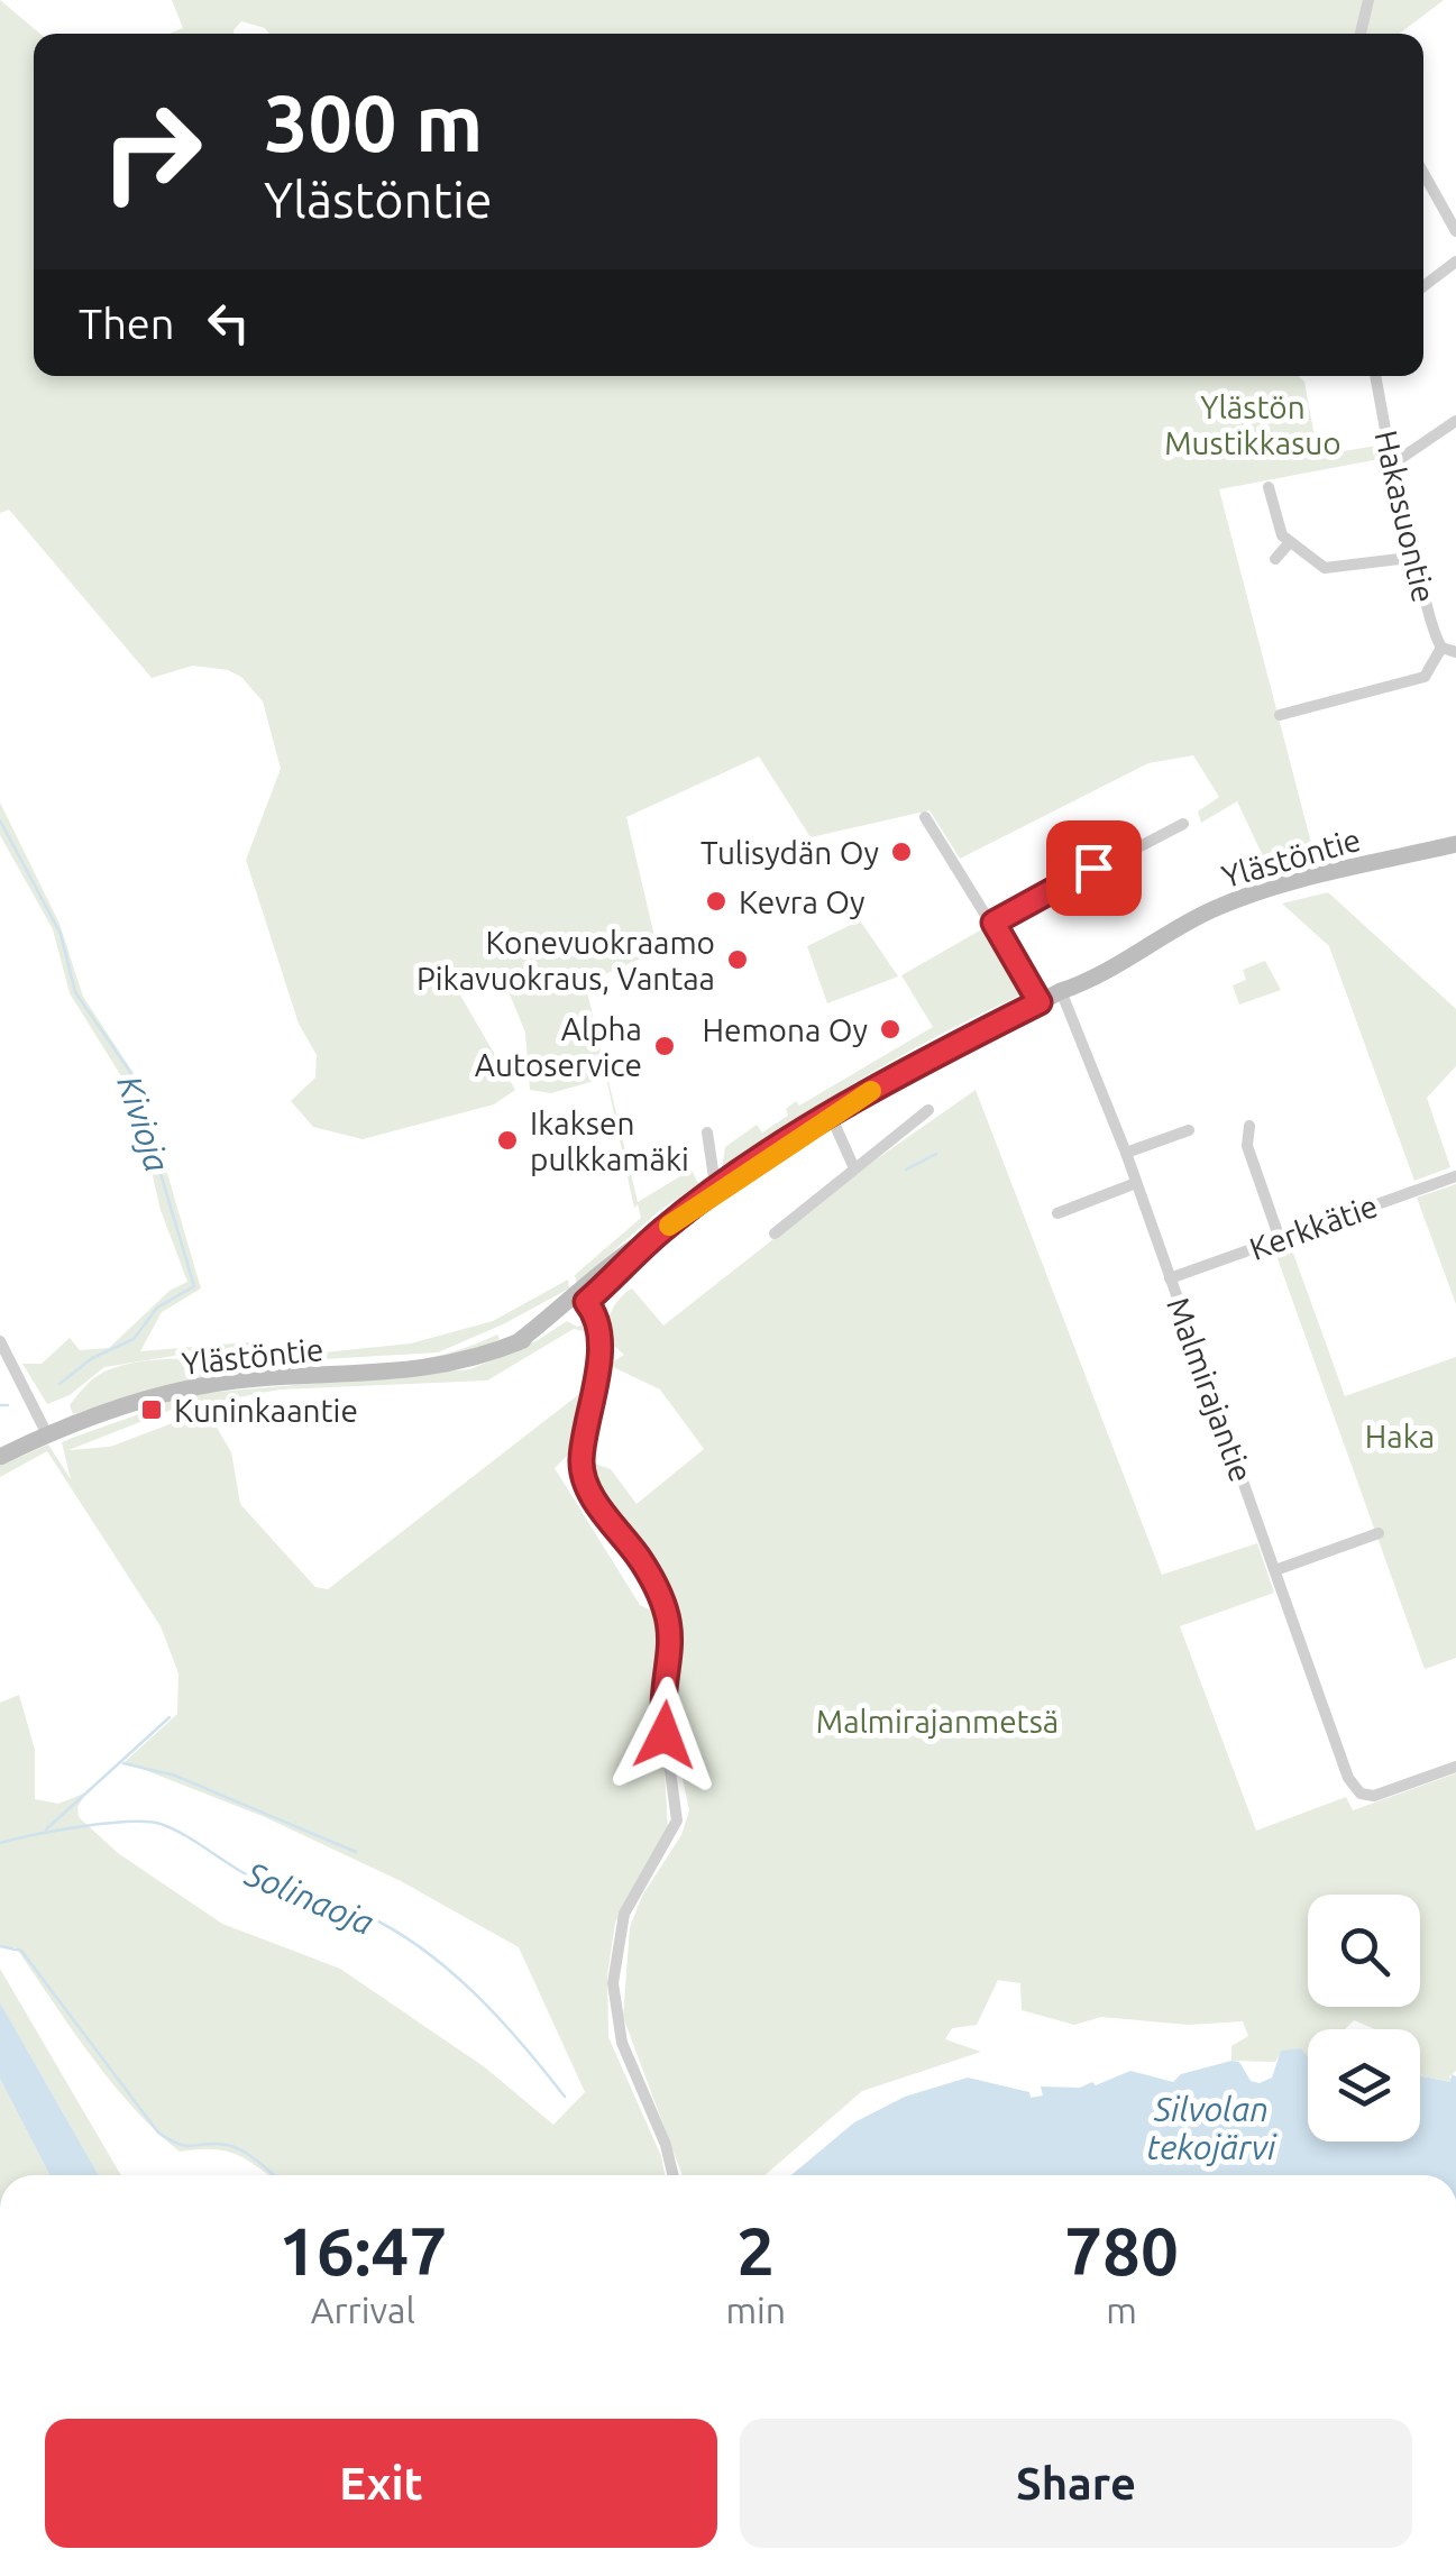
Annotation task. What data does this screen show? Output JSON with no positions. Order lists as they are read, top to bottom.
{
  "streets": {
    "main road": ["Ylästöntie"],
    "street": ["Hakasuontie", "Kerkkätie", "Malmirajantie"]
  },
  "crossings": [
    ["Ylästöntie", "Malmirajantie"],
    ["Kerkkätie", "Malmirajantie"]
  ],
  "water": ["Kivioja", "Solinaoja", "Silvolan tekojärvi"],
  "parks": ["Ylästön Mustikkasuo", "Haka", "Malmirajanmetsä"],
  "places": {
    "other": [
      "Tulisydän Oy",
      "Kevra Oy",
      "Konevuokraamo Pikavuokraus, Vantaa",
      "Hemona Oy",
      "Alpha Autoservice",
      "Ikaksen pulkkamäki"
    ],
    "transit": ["Kuninkaantie"]
  },
  "page": {
    "turn": ["300 m", "Ylästöntie"],
    "then": "Then",
    "eta": [
      "16:47",
      "Arrival",
      "2",
      "min",
      "780",
      "m"
    ],
    "buttons": ["Exit", "Share"]
  }
}
